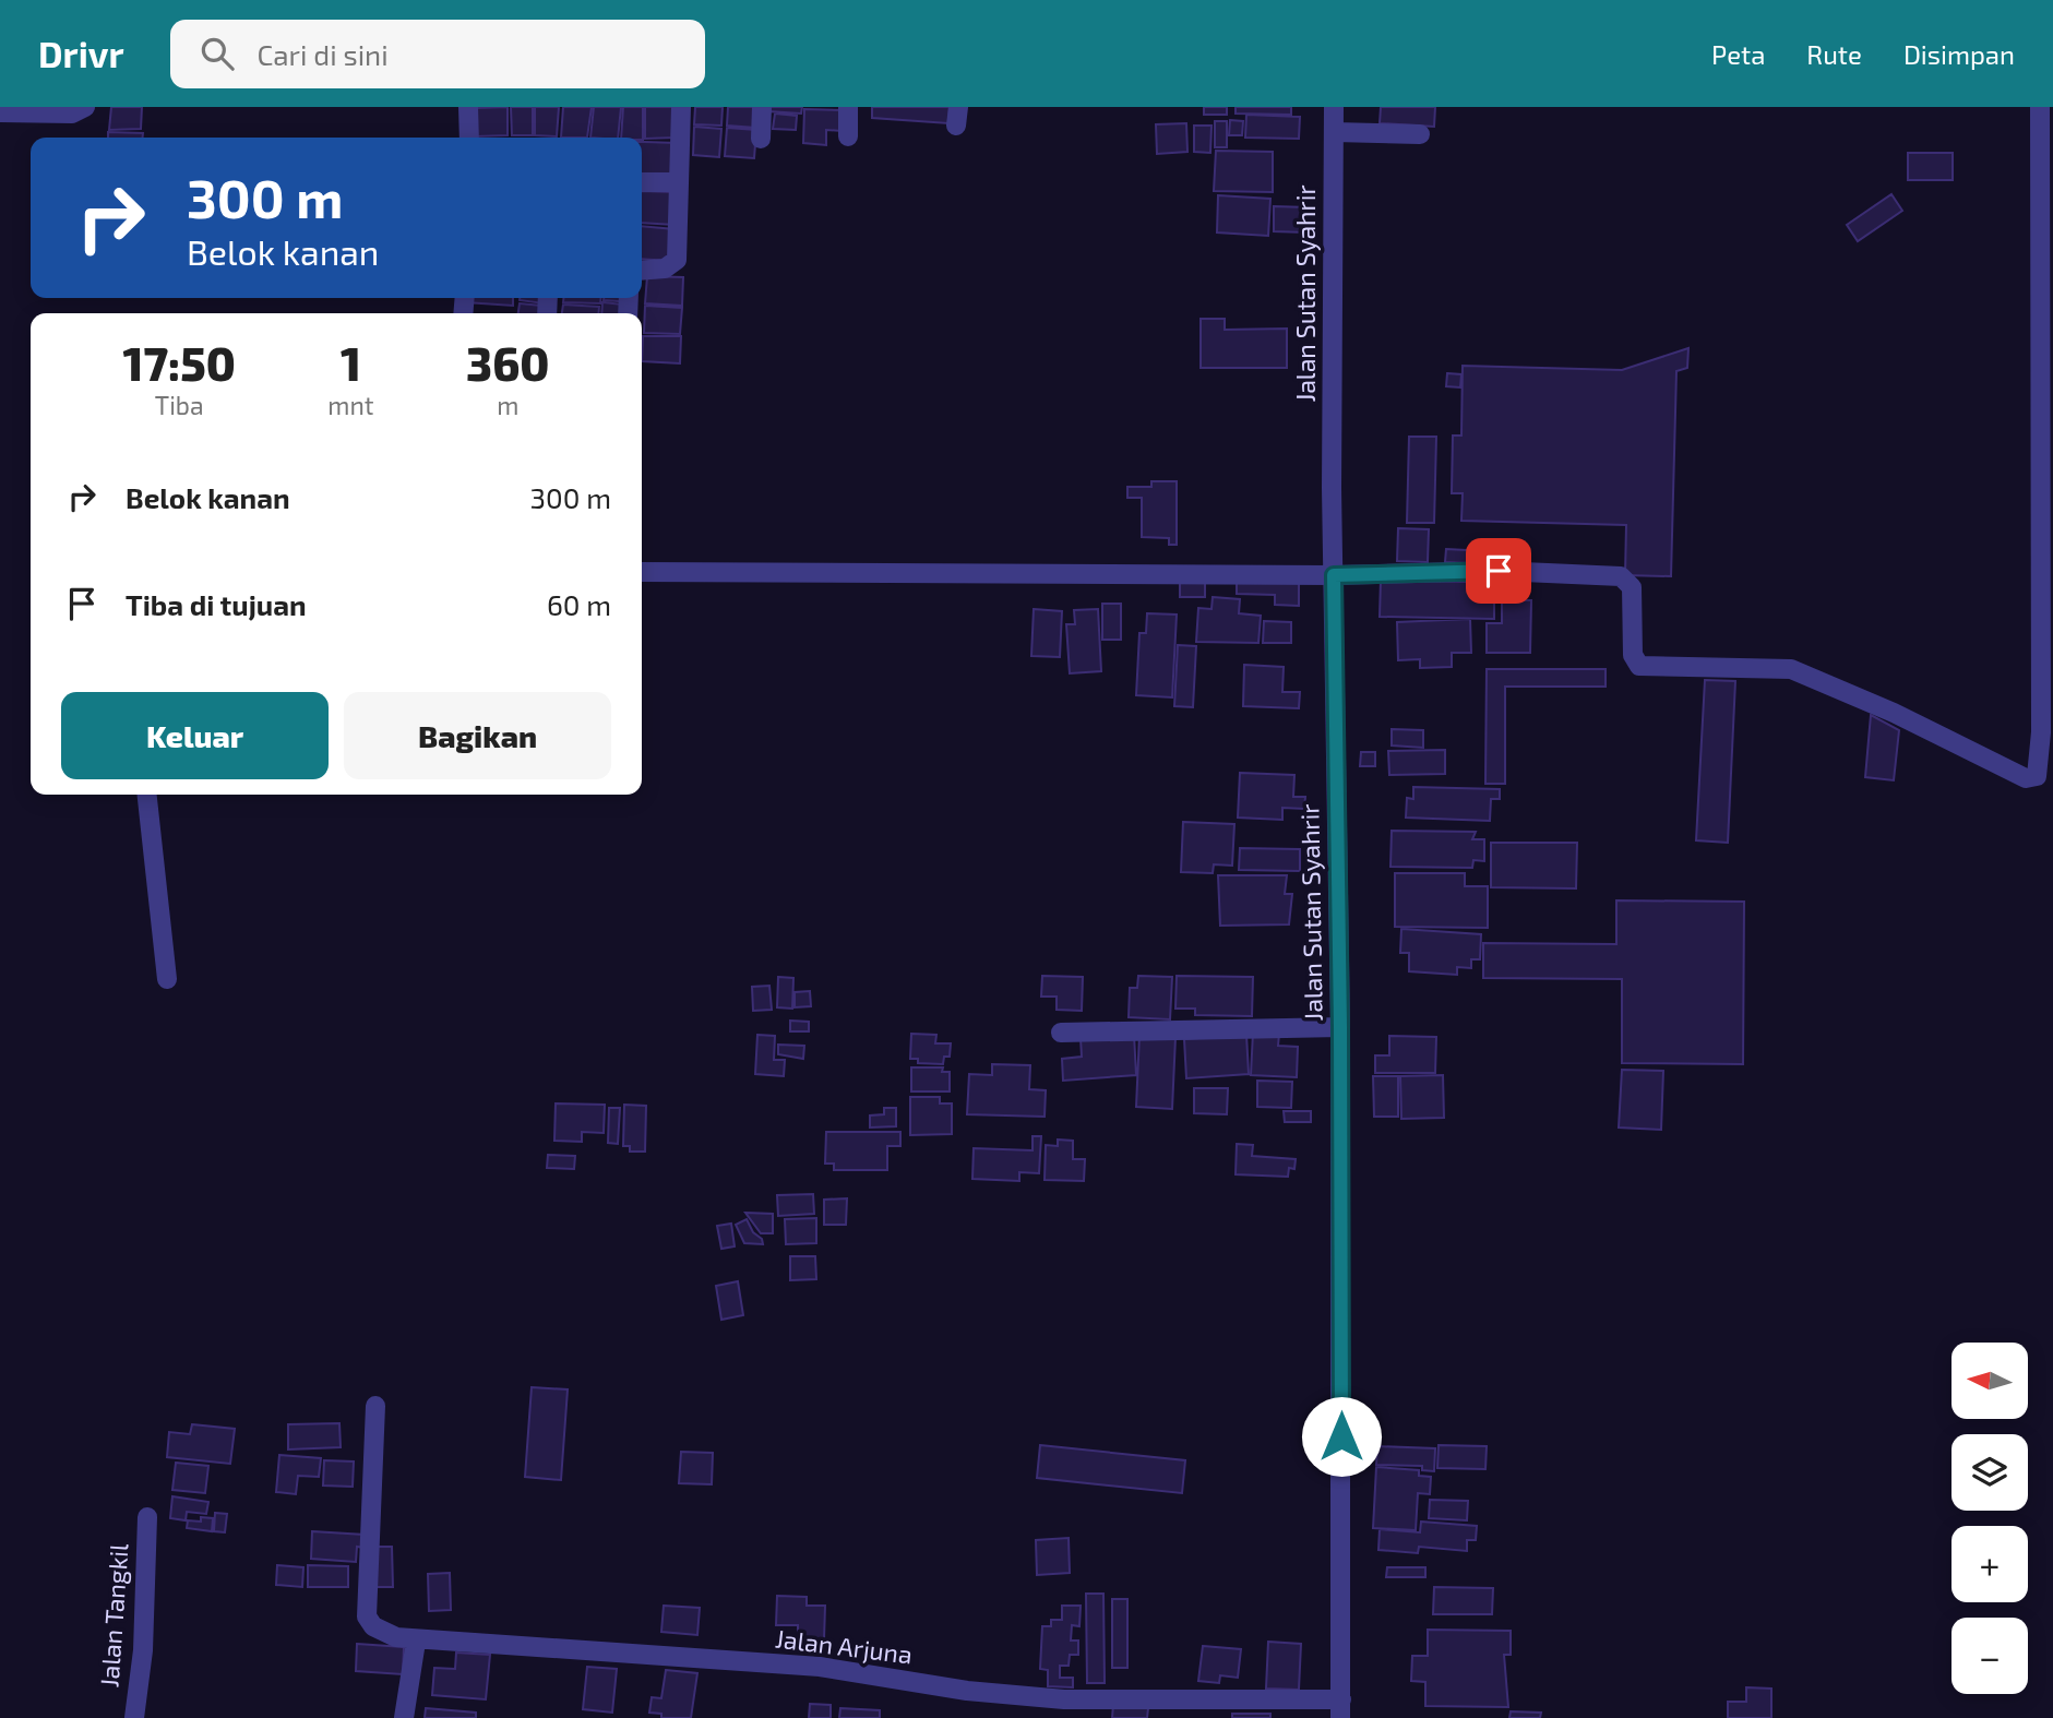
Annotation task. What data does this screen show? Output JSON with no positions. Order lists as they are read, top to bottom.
{
  "streets": {
    "street": ["Jalan Sutan Syahrir", "Jalan Tangkil", "Jalan Arjuna"]
  },
  "crossings": [
    ["Jalan Sutan Syahrir", "Jalan Arjuna"]
  ],
  "north": "left",
  "page": {
    "header": "Drivr",
    "search": "Cari di sini",
    "nav": ["Peta", "Rute", "Disimpan"],
    "turn": ["300 m", "Belok kanan"],
    "eta": [
      "17:50",
      "Tiba",
      "1",
      "mnt",
      "360",
      "m"
    ],
    "list": [
      {
        "name": "Belok kanan",
        "value": "300 m"
      },
      {
        "name": "Tiba di tujuan",
        "value": "60 m"
      }
    ],
    "buttons": ["Keluar", "Bagikan"],
    "map_buttons": ["+", "−"]
  }
}
